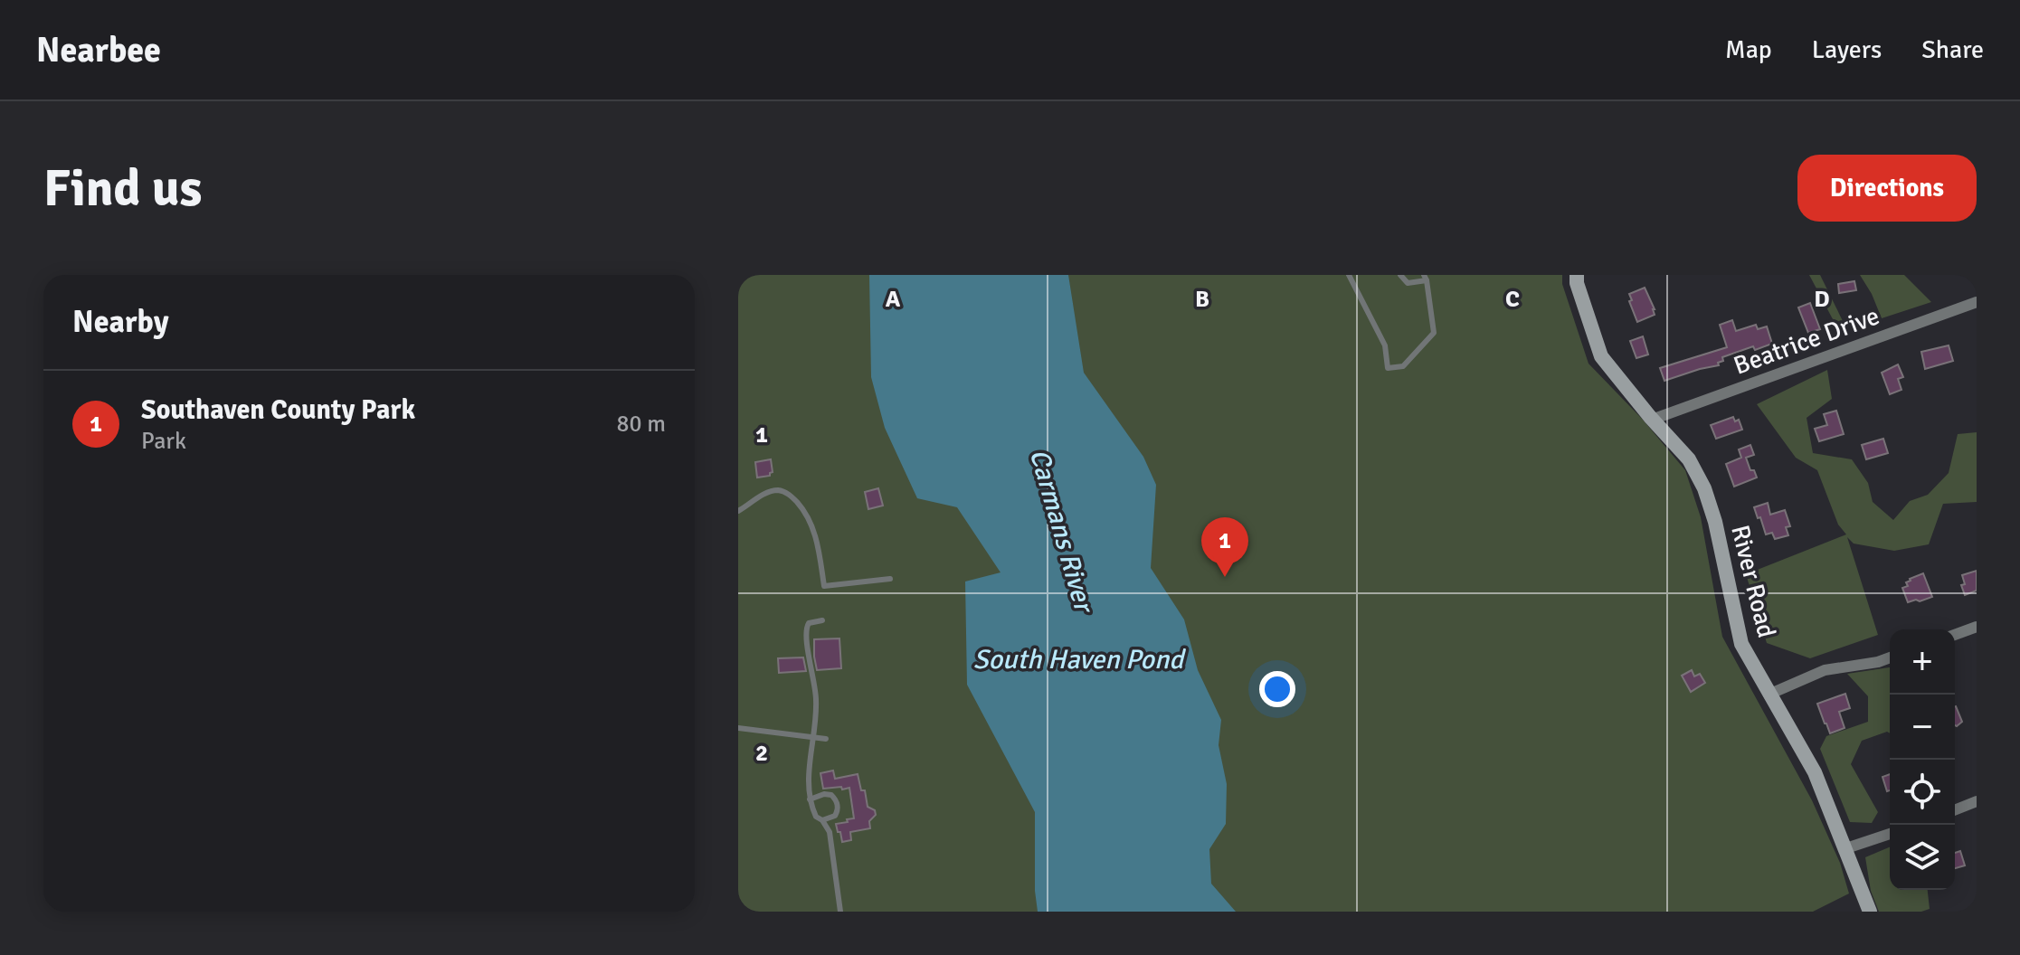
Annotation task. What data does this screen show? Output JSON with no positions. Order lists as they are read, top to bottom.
{
  "streets": {
    "street": ["Beatrice Drive", "River Road"]
  },
  "crossings": [
    ["Beatrice Drive", "River Road"]
  ],
  "water": ["Carmans River", "South Haven Pond"],
  "page": {
    "header": "Nearbee",
    "nav": ["Map", "Layers", "Share"],
    "buttons": "Directions",
    "title": "Find us",
    "heading": "Nearby",
    "list": [
      {
        "mark": "1",
        "name": "Southaven County Park",
        "note": "Park",
        "value": "80 m"
      }
    ],
    "pins": "1",
    "map_buttons": ["+", "−"]
  },
  "grid": {
    "columns": [
      "A",
      "B",
      "C",
      "D"
    ],
    "rows": ["1", "2"]
  }
}
